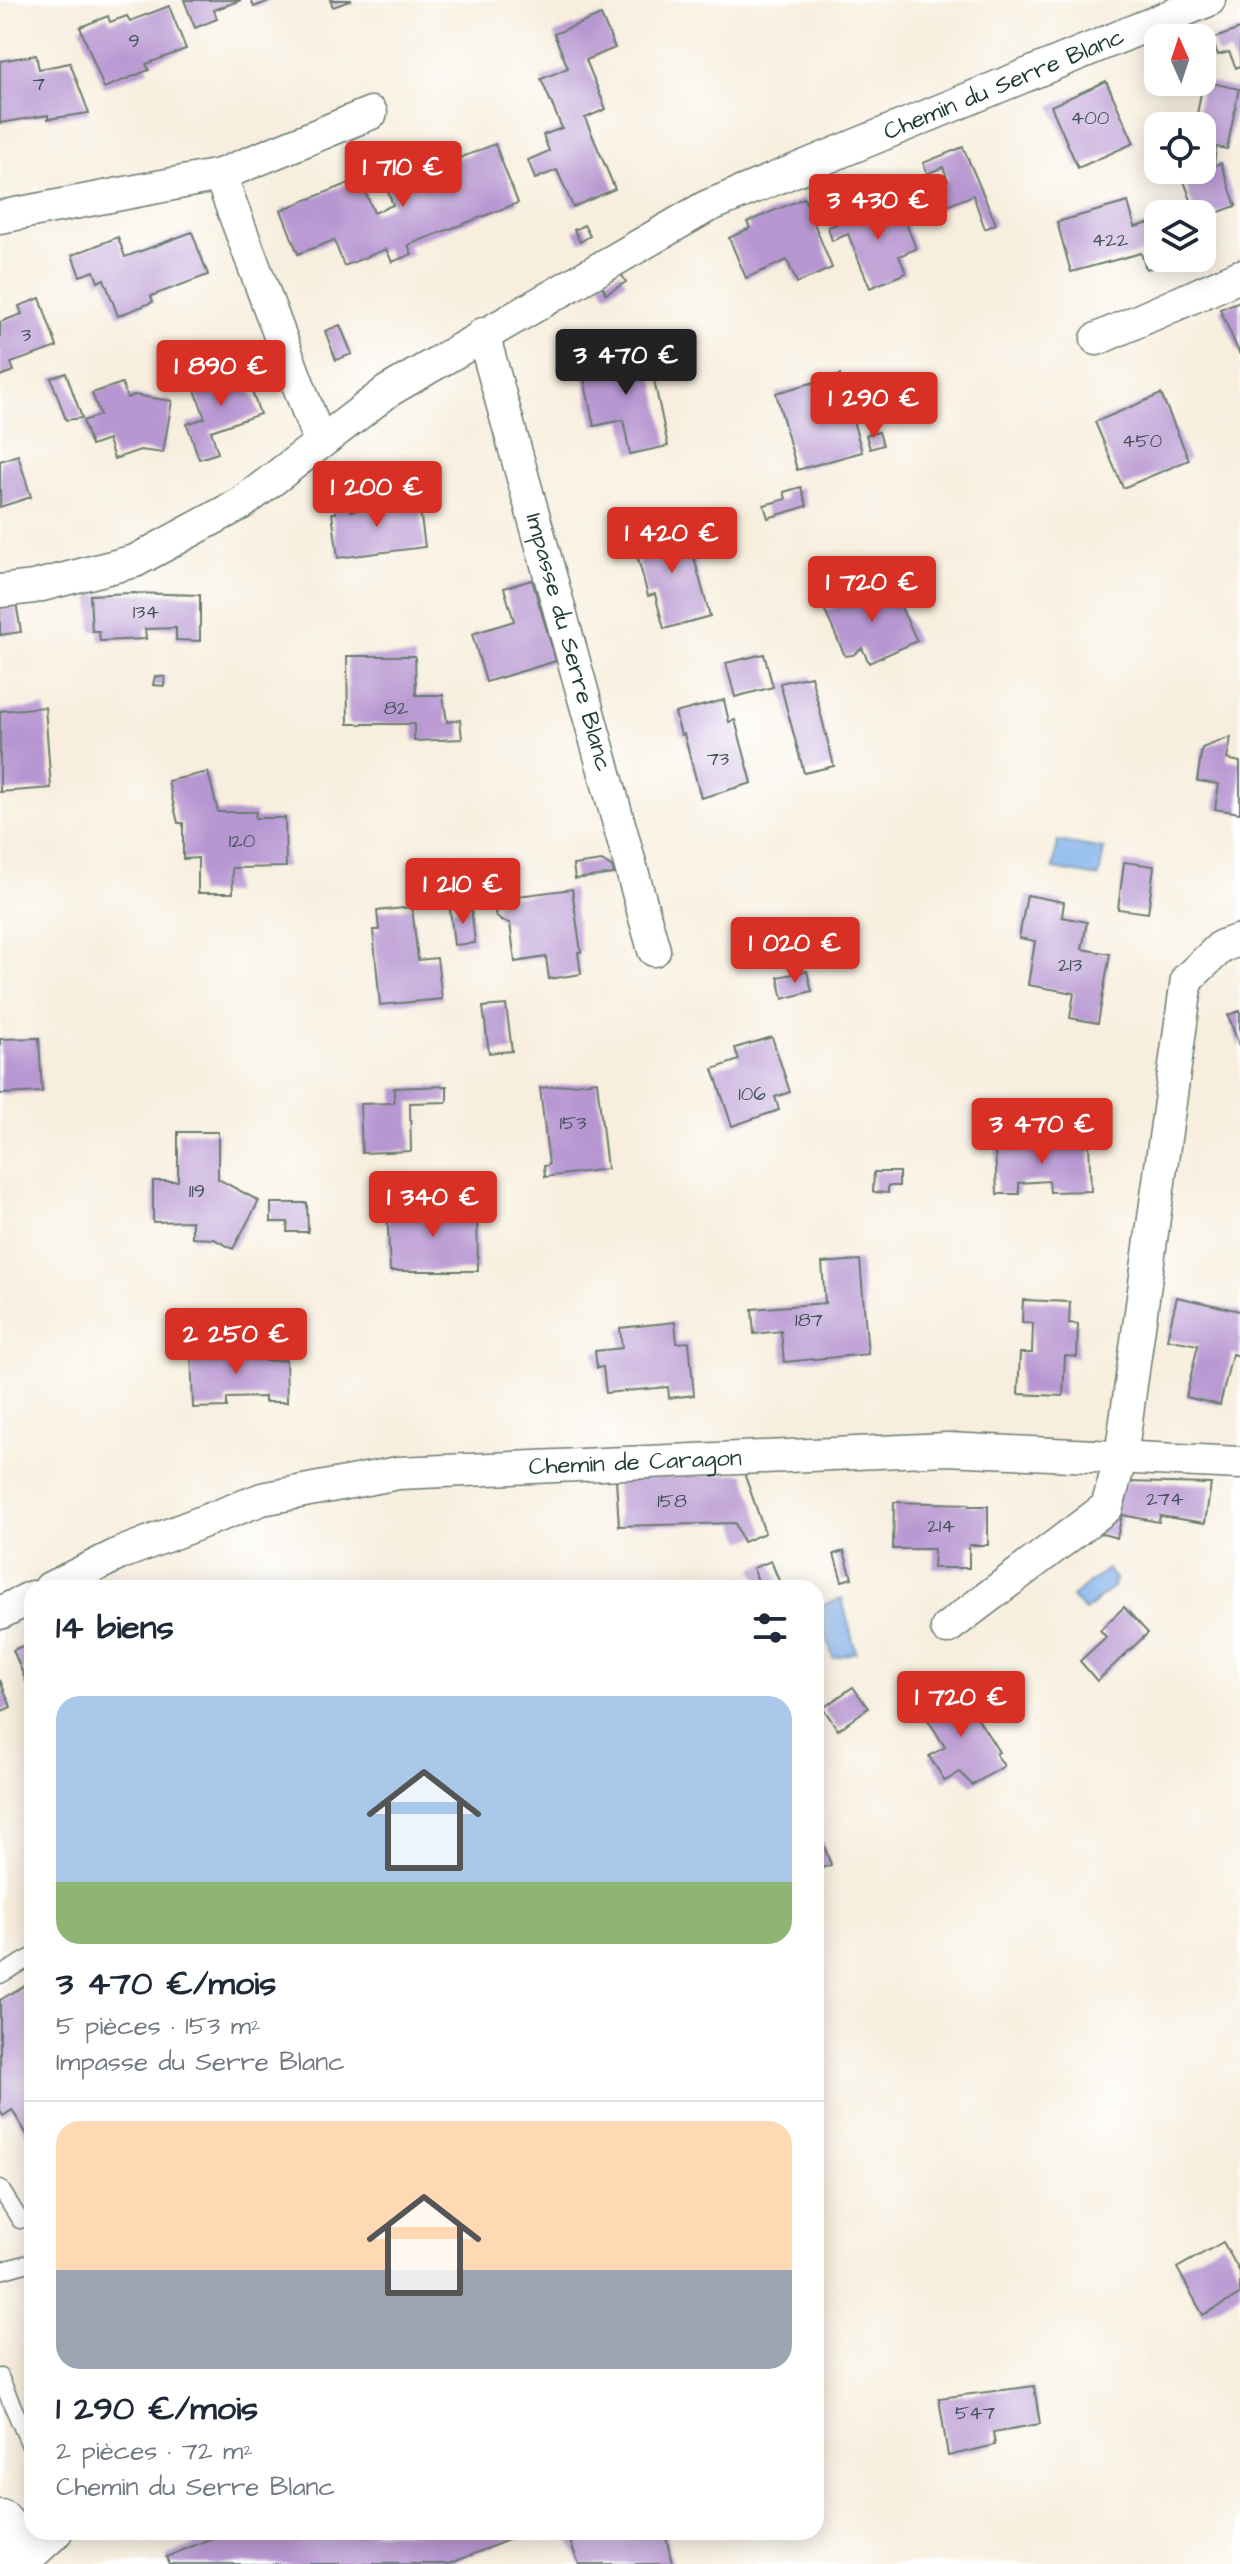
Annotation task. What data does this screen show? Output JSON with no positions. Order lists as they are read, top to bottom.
{
  "streets": {
    "street": ["Chemin du Serre Blanc", "Impasse du Serre Blanc", "Chemin de Caragon"]
  },
  "crossings": [
    ["Chemin du Serre Blanc", "Impasse du Serre Blanc"]
  ],
  "house_numbers": [
    "9",
    "7",
    "400",
    "422",
    "3",
    "450",
    "134",
    "82",
    "73",
    "120",
    "213",
    "106",
    "153",
    "119",
    "187",
    "274",
    "158",
    "214",
    "547"
  ],
  "north": "top",
  "page": {
    "price": [
      "1 710 €",
      "3 430 €",
      "3 470 €",
      "1 890 €",
      "1 290 €",
      "1 200 €",
      "1 420 €",
      "1 720 €",
      "1 210 €",
      "1 020 €",
      "3 470 €",
      "1 340 €",
      "2 250 €",
      "1 720 €"
    ],
    "heading": "14 biens",
    "list": [
      {
        "name": "3 470 €/mois",
        "note": "5 pièces · 153 m² · Impasse du Serre Blanc"
      },
      {
        "name": "1 290 €/mois",
        "note": "2 pièces · 72 m² · Chemin du Serre Blanc"
      }
    ]
  }
}
